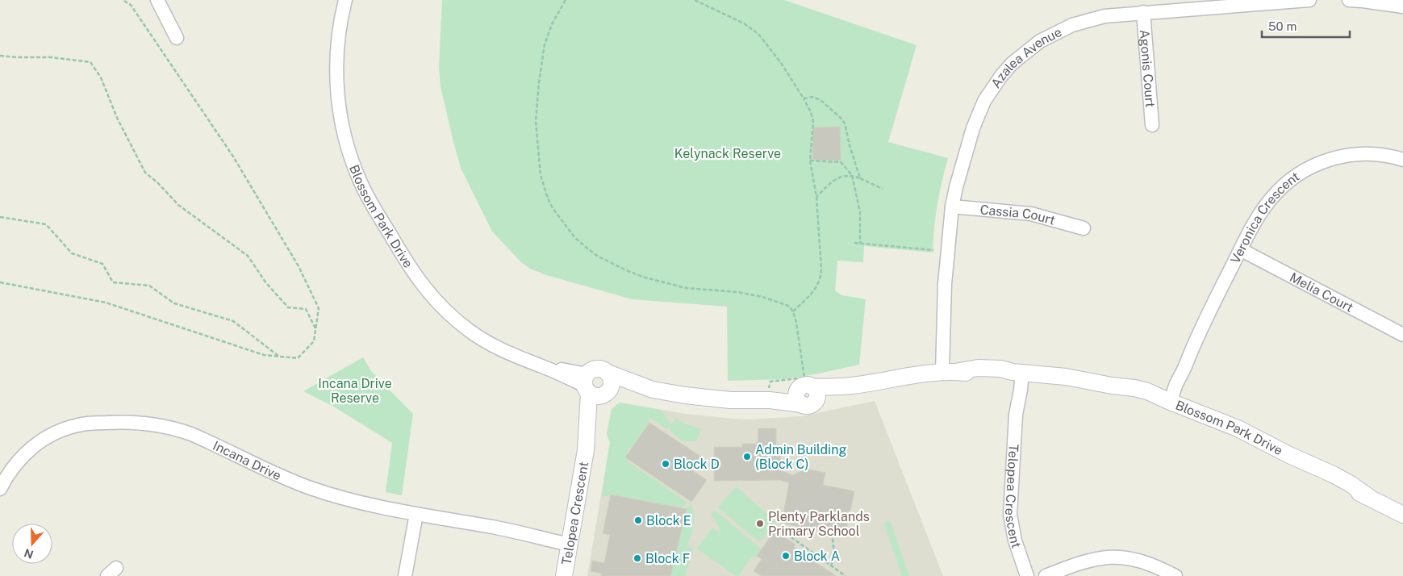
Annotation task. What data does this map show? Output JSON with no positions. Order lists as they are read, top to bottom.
{
  "streets": {
    "street": [
      "Azalea Avenue",
      "Agonis Court",
      "Blossom Park Drive",
      "Cassia Court",
      "Veronica Crescent",
      "Melia Court",
      "Incana Drive",
      "Telopea Crescent"
    ]
  },
  "crossings": [
    ["Azalea Avenue", "Agonis Court"],
    ["Azalea Avenue", "Blossom Park Drive"],
    ["Azalea Avenue", "Cassia Court"],
    ["Blossom Park Drive", "Veronica Crescent"],
    ["Blossom Park Drive", "Telopea Crescent"],
    ["Veronica Crescent", "Melia Court"],
    ["Incana Drive", "Telopea Crescent"]
  ],
  "parks": ["Kelynack Reserve", "Incana Drive Reserve"],
  "places": [
    "Admin Building (Block C)",
    "Block D",
    "Block E",
    "Plenty Parklands Primary School",
    "Block A",
    "Block F"
  ],
  "scale_bar": "50 m",
  "north": "bottom"
}
